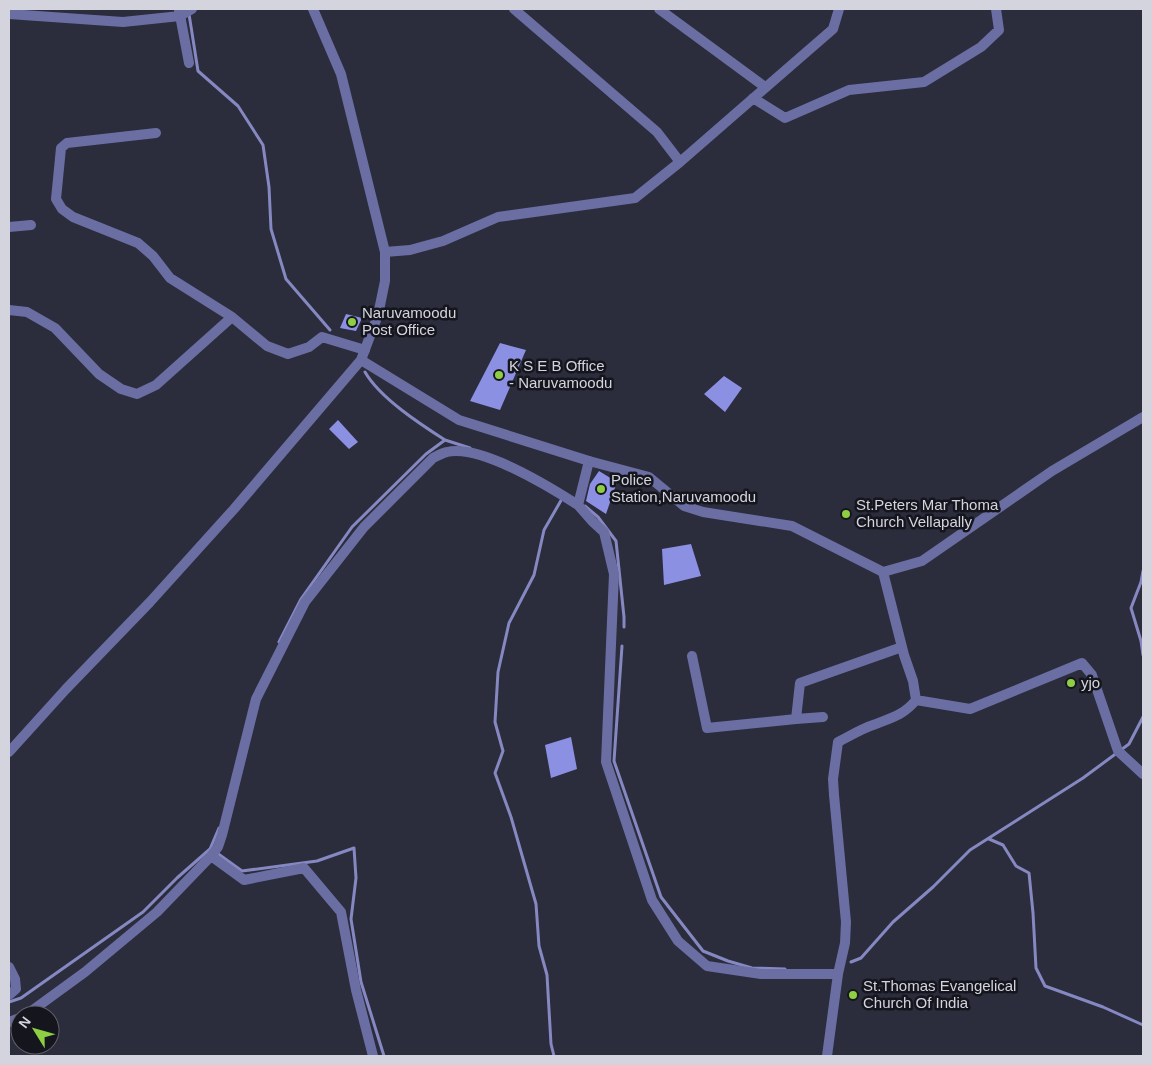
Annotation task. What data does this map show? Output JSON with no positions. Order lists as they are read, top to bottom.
{
  "places": [
    "Naruvamoodu Post Office",
    "K S E B Office - Naruvamoodu",
    "Police Station,Naruvamoodu",
    "St.Peters Mar Thoma Church Vellapally",
    "yjo",
    "St.Thomas Evangelical Church Of India"
  ],
  "north": "top left"
}
